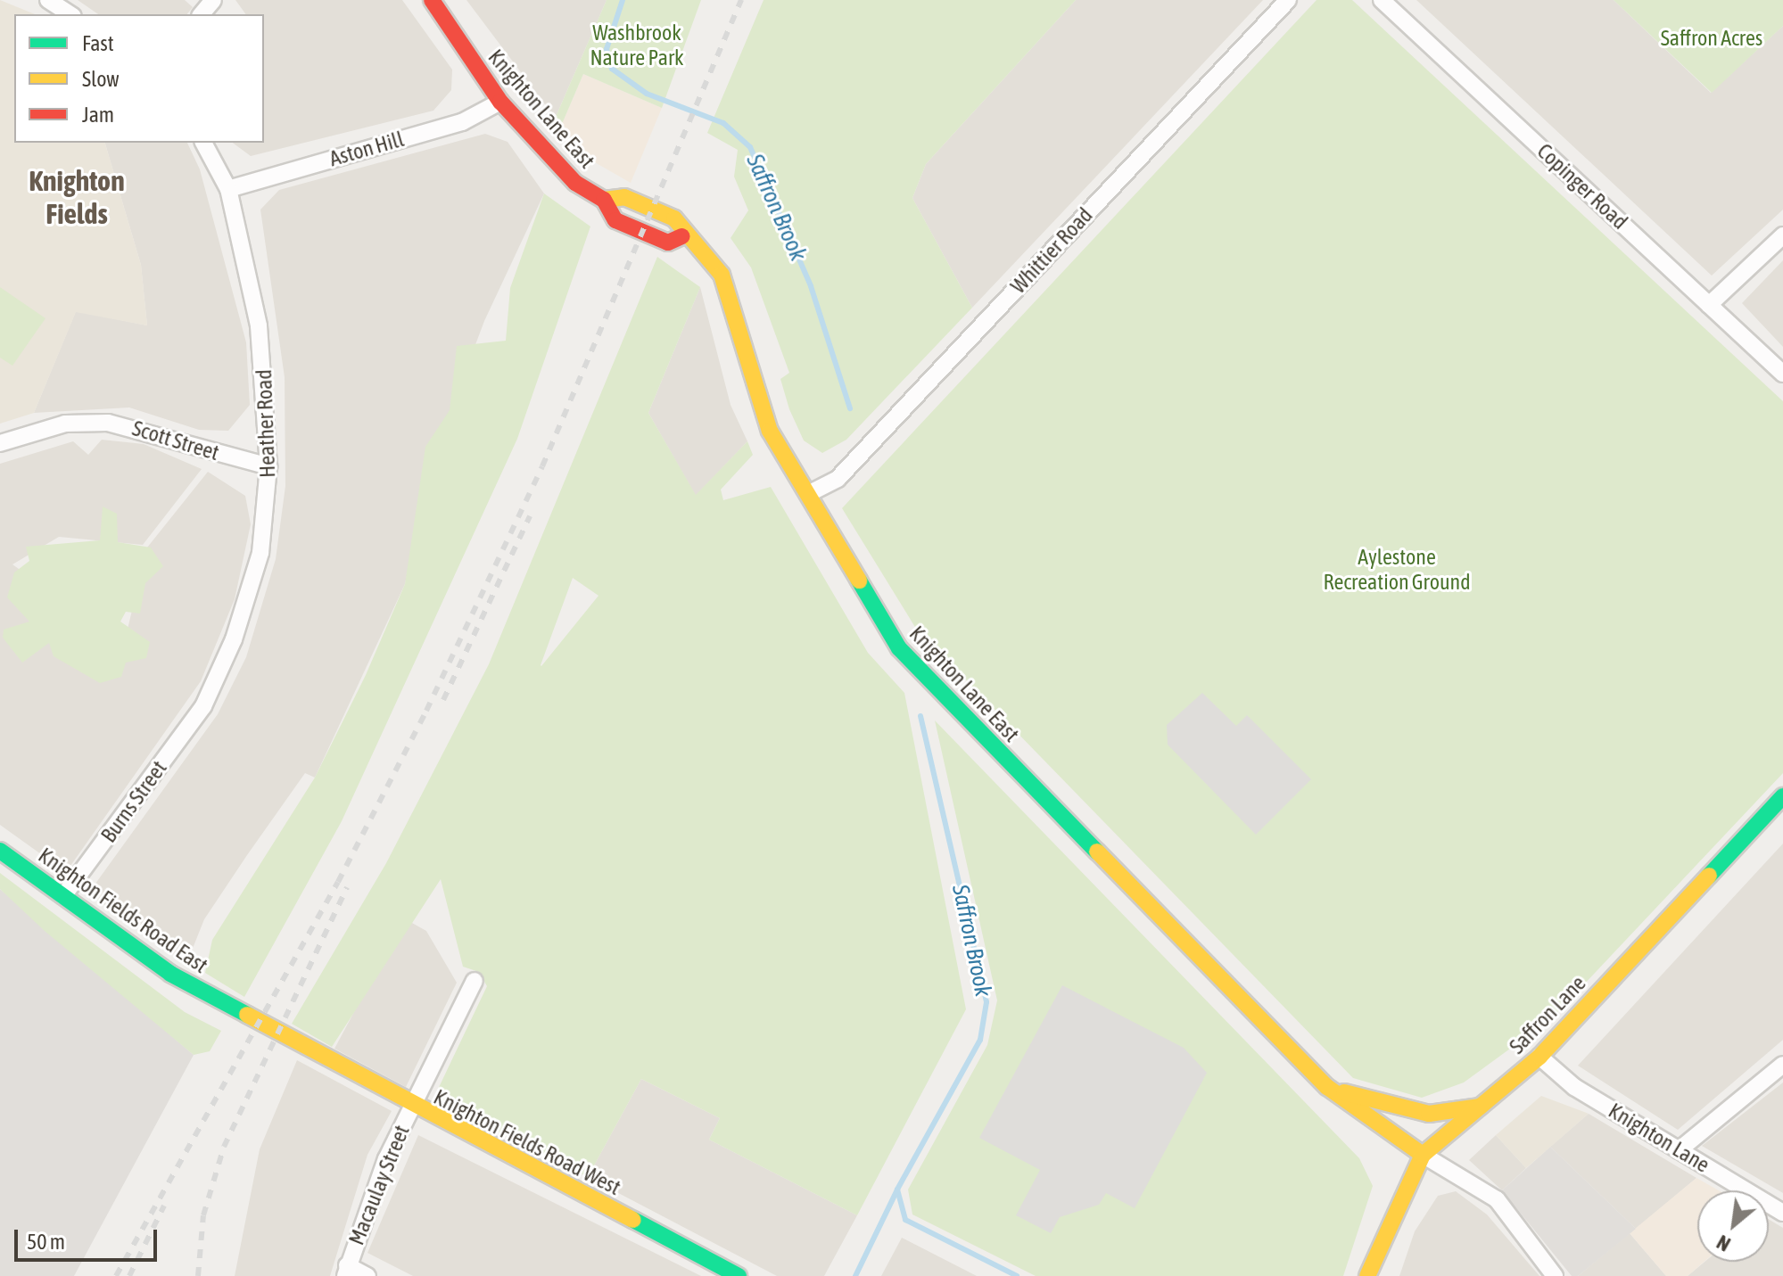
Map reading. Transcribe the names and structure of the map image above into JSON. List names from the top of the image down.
{
  "streets": {
    "street": [
      "Knighton Lane East",
      "Aston Hill",
      "Copinger Road",
      "Whittier Road",
      "Heather Road",
      "Scott Street",
      "Burns Street",
      "Knighton Fields Road East",
      "Saffron Lane",
      "Knighton Lane",
      "Knighton Fields Road West",
      "Macaulay Street"
    ]
  },
  "crossings": [
    ["Knighton Lane East", "Aston Hill"],
    ["Knighton Lane East", "Whittier Road"],
    ["Knighton Lane East", "Saffron Lane"],
    ["Aston Hill", "Heather Road"],
    ["Heather Road", "Scott Street"],
    ["Heather Road", "Burns Street"],
    ["Burns Street", "Knighton Fields Road East"],
    ["Knighton Fields Road East", "Knighton Fields Road West"],
    ["Saffron Lane", "Knighton Lane"],
    ["Knighton Fields Road West", "Macaulay Street"]
  ],
  "districts": ["Knighton Fields"],
  "water": ["Saffron Brook"],
  "parks": ["Washbrook Nature Park", "Saffron Acres", "Aylestone Recreation Ground"],
  "legend": ["Fast", "Slow", "Jam"],
  "scale_bar": "50 m",
  "north": "bottom left"
}
